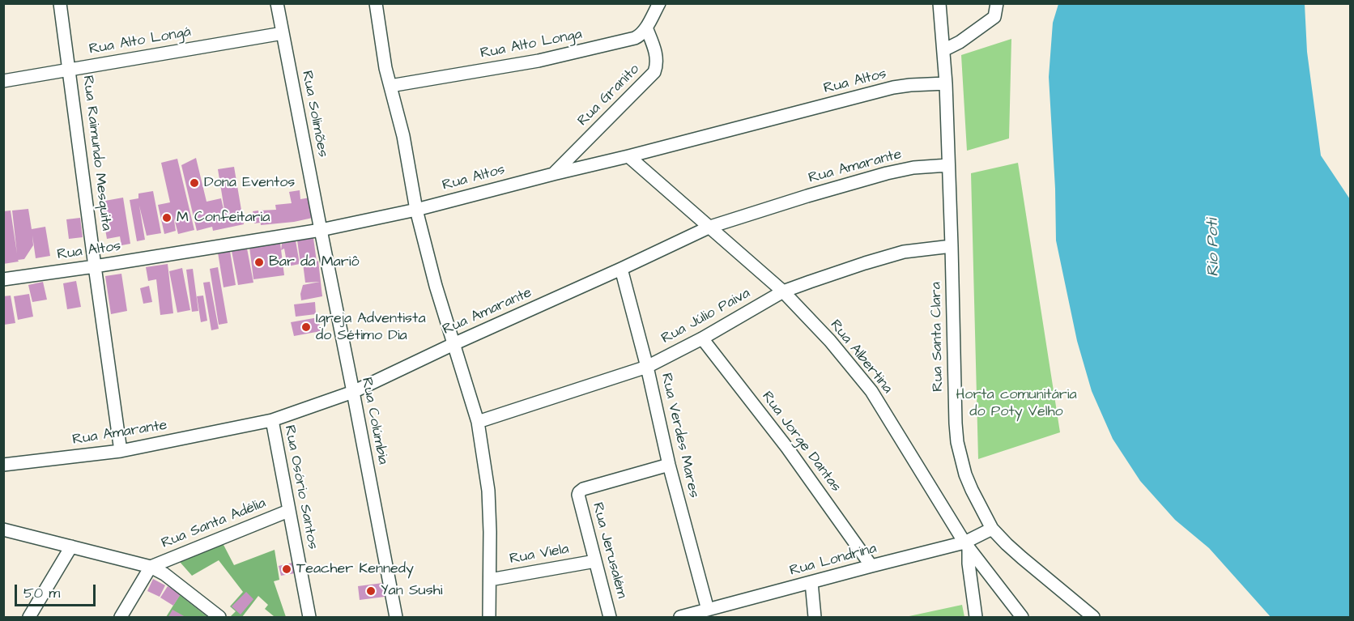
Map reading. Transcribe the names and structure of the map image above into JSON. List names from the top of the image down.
{
  "streets": {
    "street": [
      "Rua Alto Longá",
      "Rua Alto Longa",
      "Rua Altos",
      "Rua Granito",
      "Rua Solimões",
      "Rua Raimundo Mesquita",
      "Rua Amarante",
      "Rua Júlio Paiva",
      "Rua Santa Clara",
      "Rua Albertina",
      "Rua Colúmbia",
      "Rua Verdes Mares",
      "Rua Jorge Dantas",
      "Rua Osório Santos",
      "Rua Santa Adélia",
      "Rua Jerusalém",
      "Rua Viela",
      "Rua Londrina"
    ]
  },
  "crossings": [
    ["Rua Alto Longá", "Rua Solimões"],
    ["Rua Alto Longá", "Rua Raimundo Mesquita"],
    ["Rua Alto Longa", "Rua Granito"],
    ["Rua Altos", "Rua Granito"],
    ["Rua Altos", "Rua Solimões"],
    ["Rua Altos", "Rua Raimundo Mesquita"],
    ["Rua Altos", "Rua Santa Clara"],
    ["Rua Altos", "Rua Albertina"],
    ["Rua Altos", "Rua Colúmbia"],
    ["Rua Solimões", "Rua Colúmbia"],
    ["Rua Raimundo Mesquita", "Rua Amarante"],
    ["Rua Amarante", "Rua Santa Clara"],
    ["Rua Amarante", "Rua Albertina"],
    ["Rua Amarante", "Rua Colúmbia"],
    ["Rua Amarante", "Rua Verdes Mares"],
    ["Rua Amarante", "Rua Osório Santos"],
    ["Rua Júlio Paiva", "Rua Santa Clara"],
    ["Rua Júlio Paiva", "Rua Albertina"],
    ["Rua Júlio Paiva", "Rua Verdes Mares"],
    ["Rua Júlio Paiva", "Rua Jorge Dantas"],
    ["Rua Santa Clara", "Rua Londrina"],
    ["Rua Albertina", "Rua Londrina"],
    ["Rua Verdes Mares", "Rua Jerusalém"],
    ["Rua Verdes Mares", "Rua Londrina"],
    ["Rua Jorge Dantas", "Rua Londrina"],
    ["Rua Osório Santos", "Rua Santa Adélia"],
    ["Rua Jerusalém", "Rua Viela"]
  ],
  "water": ["Rio Poti"],
  "parks": ["Horta comunitária do Poty Velho"],
  "places": [
    "Dona Eventos",
    "M Confeitaria",
    "Bar da Mariô",
    "Igreja Adventista do Sétimo Dia",
    "Teacher Kennedy",
    "Yan Sushi"
  ],
  "scale_bar": "50 m"
}
